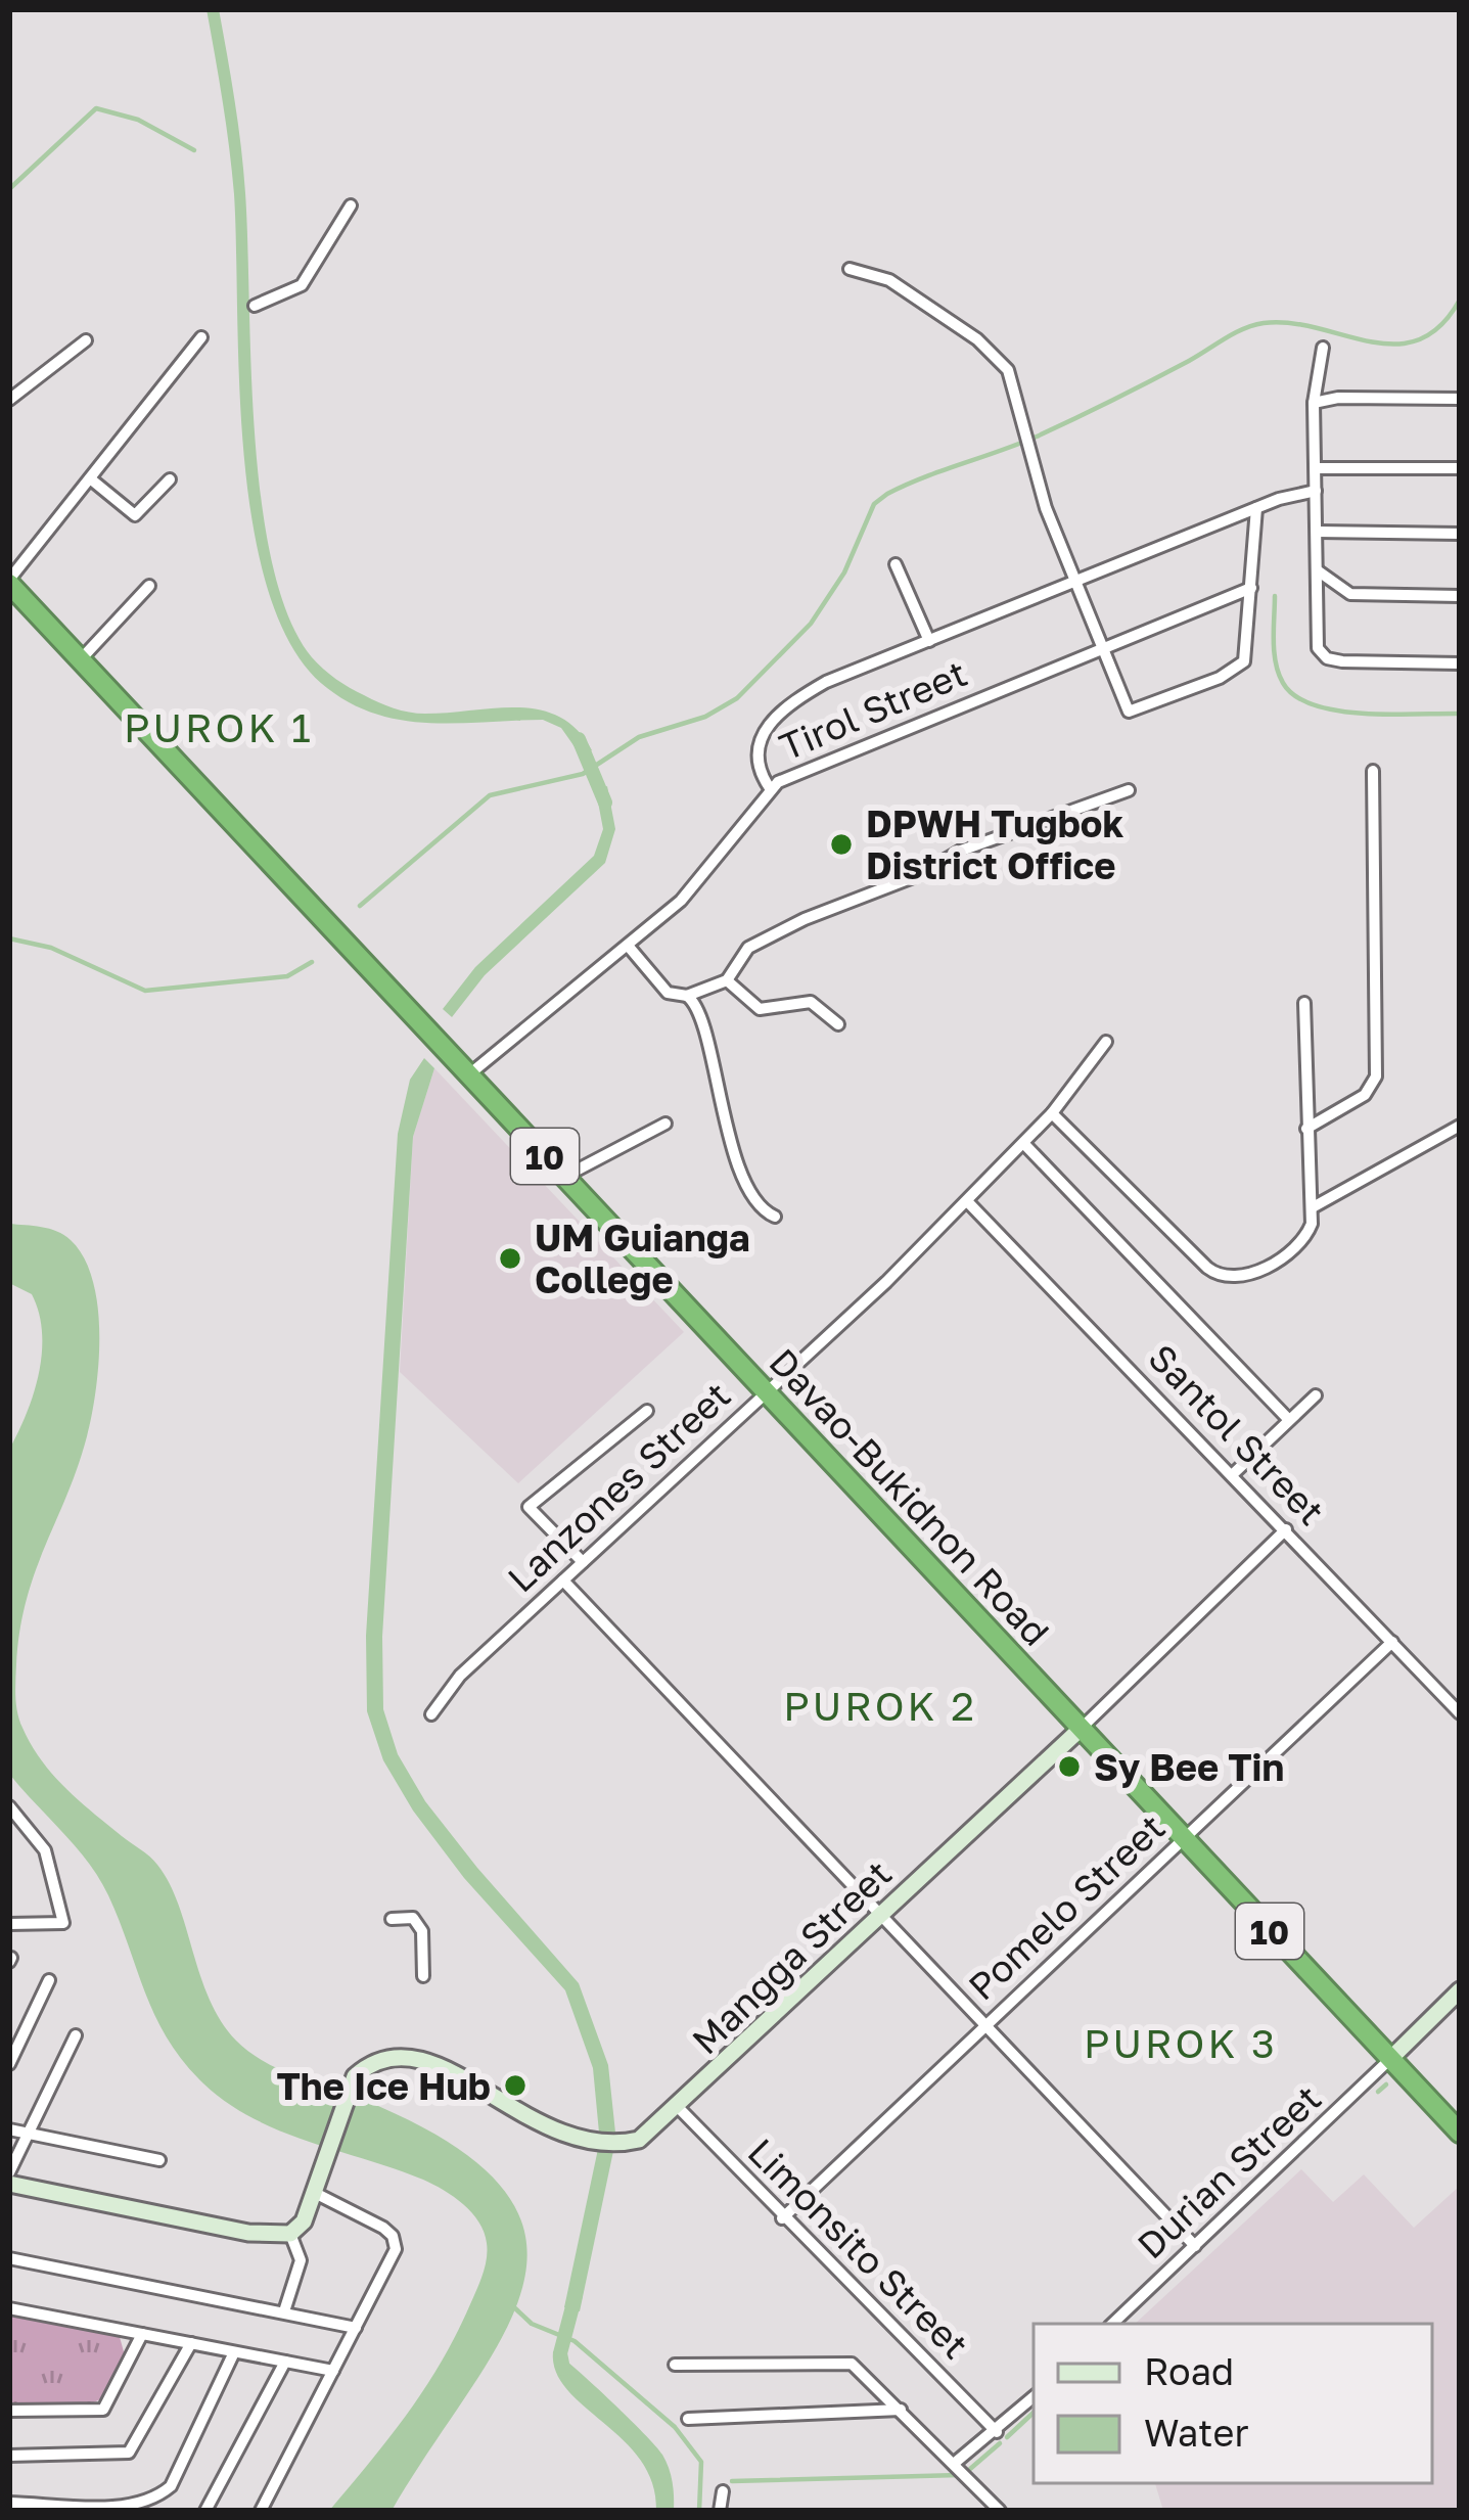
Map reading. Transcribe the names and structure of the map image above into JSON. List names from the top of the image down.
{
  "streets": {
    "highway": ["10", "Davao-Bukidnon Road"],
    "street": [
      "Tirol Street",
      "Santol Street",
      "Lanzones Street",
      "Pomelo Street",
      "Mangga Street",
      "Durian Street",
      "Limonsito Street"
    ]
  },
  "crossings": [
    ["Tirol Street", "Davao-Bukidnon Road"],
    ["Santol Street", "Lanzones Street"],
    ["Santol Street", "Pomelo Street"],
    ["Santol Street", "Mangga Street"],
    ["Lanzones Street", "Davao-Bukidnon Road"],
    ["Davao-Bukidnon Road", "Pomelo Street"],
    ["Davao-Bukidnon Road", "Mangga Street"],
    ["Davao-Bukidnon Road", "Durian Street"],
    ["Pomelo Street", "Limonsito Street"],
    ["Mangga Street", "Limonsito Street"]
  ],
  "districts": ["PUROK 1", "PUROK 2", "PUROK 3"],
  "places": [
    "DPWH Tugbok District Office",
    "UM Guianga College",
    "Sy Bee Tin",
    "The Ice Hub"
  ],
  "legend": ["Road", "Water"]
}
